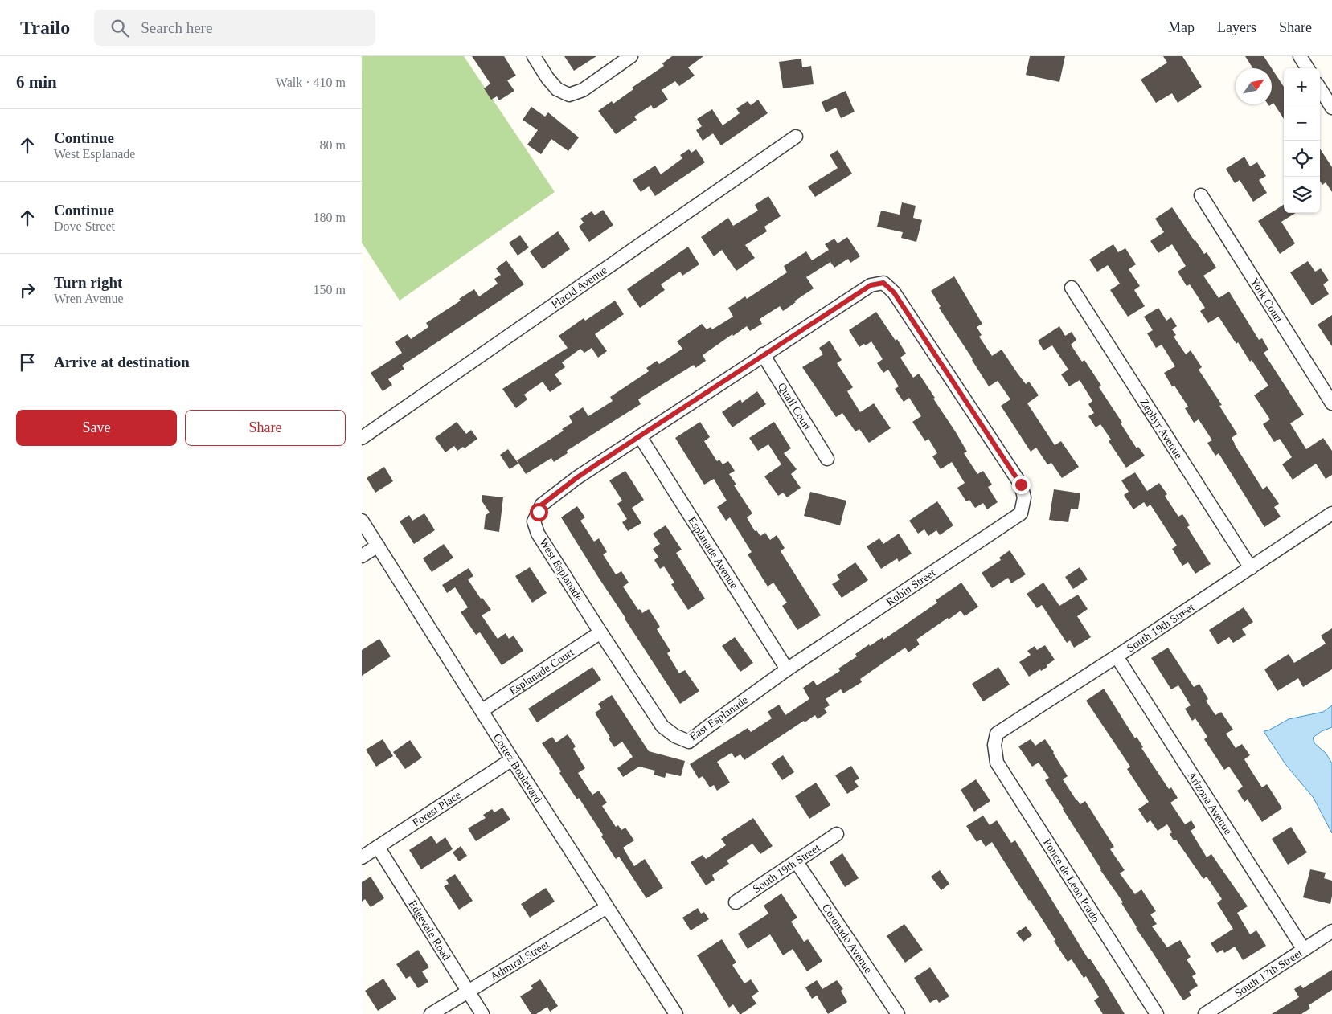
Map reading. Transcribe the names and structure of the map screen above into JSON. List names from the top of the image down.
{
  "streets": {
    "street": [
      "Placid Avenue",
      "York Court",
      "Quail Court",
      "Zephyr Avenue",
      "Esplanade Avenue",
      "West Esplanade",
      "Robin Street",
      "South 19th Street",
      "Esplanade Court",
      "East Esplanade",
      "Cortez Boulevard",
      "Arizona Avenue",
      "Forest Place",
      "Ponce de Leon Prado",
      "Edgevale Road",
      "Coronado Avenue",
      "Admiral Street",
      "South 17th Street"
    ]
  },
  "crossings": [
    ["Quail Court", "Robin Street"],
    ["Zephyr Avenue", "South 19th Street"],
    ["Esplanade Avenue", "West Esplanade"],
    ["Esplanade Avenue", "Robin Street"],
    ["Esplanade Avenue", "East Esplanade"],
    ["West Esplanade", "Esplanade Court"],
    ["West Esplanade", "East Esplanade"],
    ["Robin Street", "East Esplanade"],
    ["South 19th Street", "Arizona Avenue"],
    ["South 19th Street", "Ponce de Leon Prado"],
    ["South 19th Street", "Coronado Avenue"],
    ["Esplanade Court", "East Esplanade"],
    ["Esplanade Court", "Cortez Boulevard"],
    ["Cortez Boulevard", "Forest Place"],
    ["Cortez Boulevard", "Admiral Street"],
    ["Arizona Avenue", "South 17th Street"],
    ["Forest Place", "Edgevale Road"],
    ["Edgevale Road", "Admiral Street"]
  ],
  "north": "top right",
  "page": {
    "header": "Trailo",
    "search": "Search here",
    "nav": ["Map", "Layers", "Share"],
    "heading": ["6 min", "Walk · 410 m"],
    "map_buttons": ["+", "−"],
    "list": [
      ["Continue", "West Esplanade", "80 m"],
      ["Continue", "Dove Street", "180 m"],
      ["Turn right", "Wren Avenue", "150 m"],
      "Arrive at destination"
    ],
    "buttons": ["Save", "Share"]
  }
}
